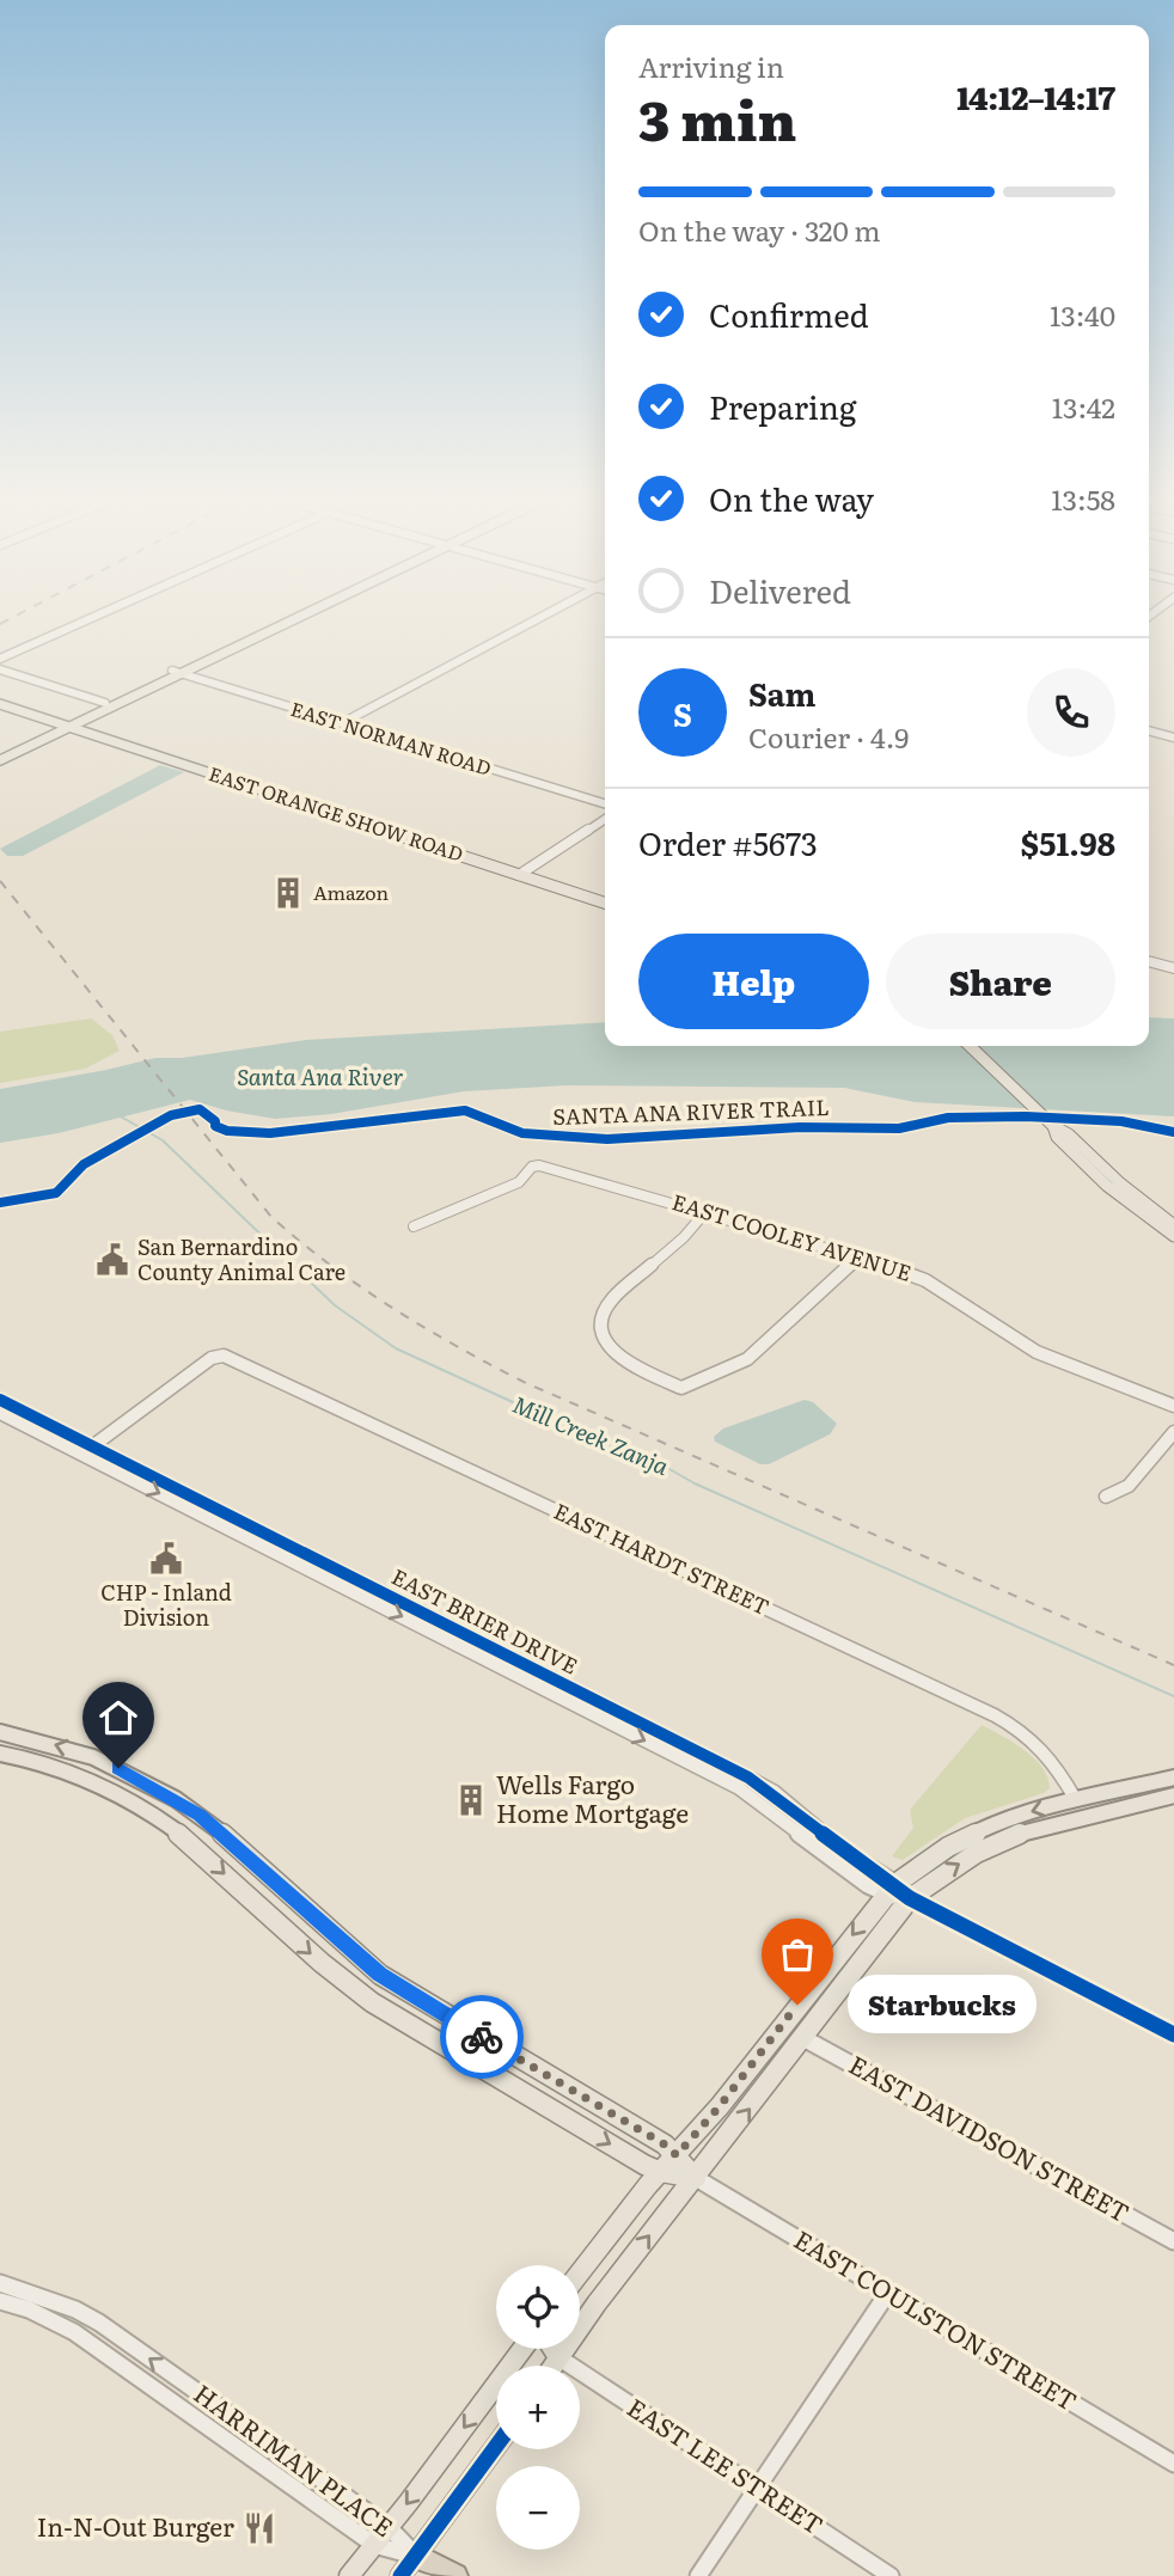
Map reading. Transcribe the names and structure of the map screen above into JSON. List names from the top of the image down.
{
  "streets": {
    "main road": ["EAST ORANGE SHOW ROAD"],
    "street": [
      "EAST NORMAN ROAD",
      "EAST COOLEY AVENUE",
      "EAST HARDT STREET",
      "EAST BRIER DRIVE",
      "EAST DAVIDSON STREET",
      "EAST COULSTON STREET",
      "HARRIMAN PLACE",
      "EAST LEE STREET"
    ],
    "cycle path": ["SANTA ANA RIVER TRAIL"]
  },
  "crossings": [
    ["EAST HARDT STREET", "EAST BRIER DRIVE"]
  ],
  "water": ["Santa Ana River", "Mill Creek Zanja"],
  "places": {
    "building": ["Amazon", "Wells Fargo Home Mortgage"],
    "public building": ["San Bernardino County Animal Care", "CHP - Inland Division"],
    "other": ["Starbucks"],
    "restaurant": ["In-N-Out Burger"]
  },
  "page": {
    "heading": ["3 min", "Arriving in", "14:12–14:17"],
    "panel": [
      "Sam",
      "Courier · 4.9",
      "Order #5673",
      "$51.98"
    ],
    "bar": "On the way · 320 m",
    "list": [
      ["Confirmed", "13:40"],
      ["Preparing", "13:42"],
      ["On the way", "13:58"],
      "Delivered"
    ],
    "round": "S",
    "buttons": ["Help", "Share"],
    "bubble": "Starbucks",
    "map_buttons": ["+", "−"]
  }
}
